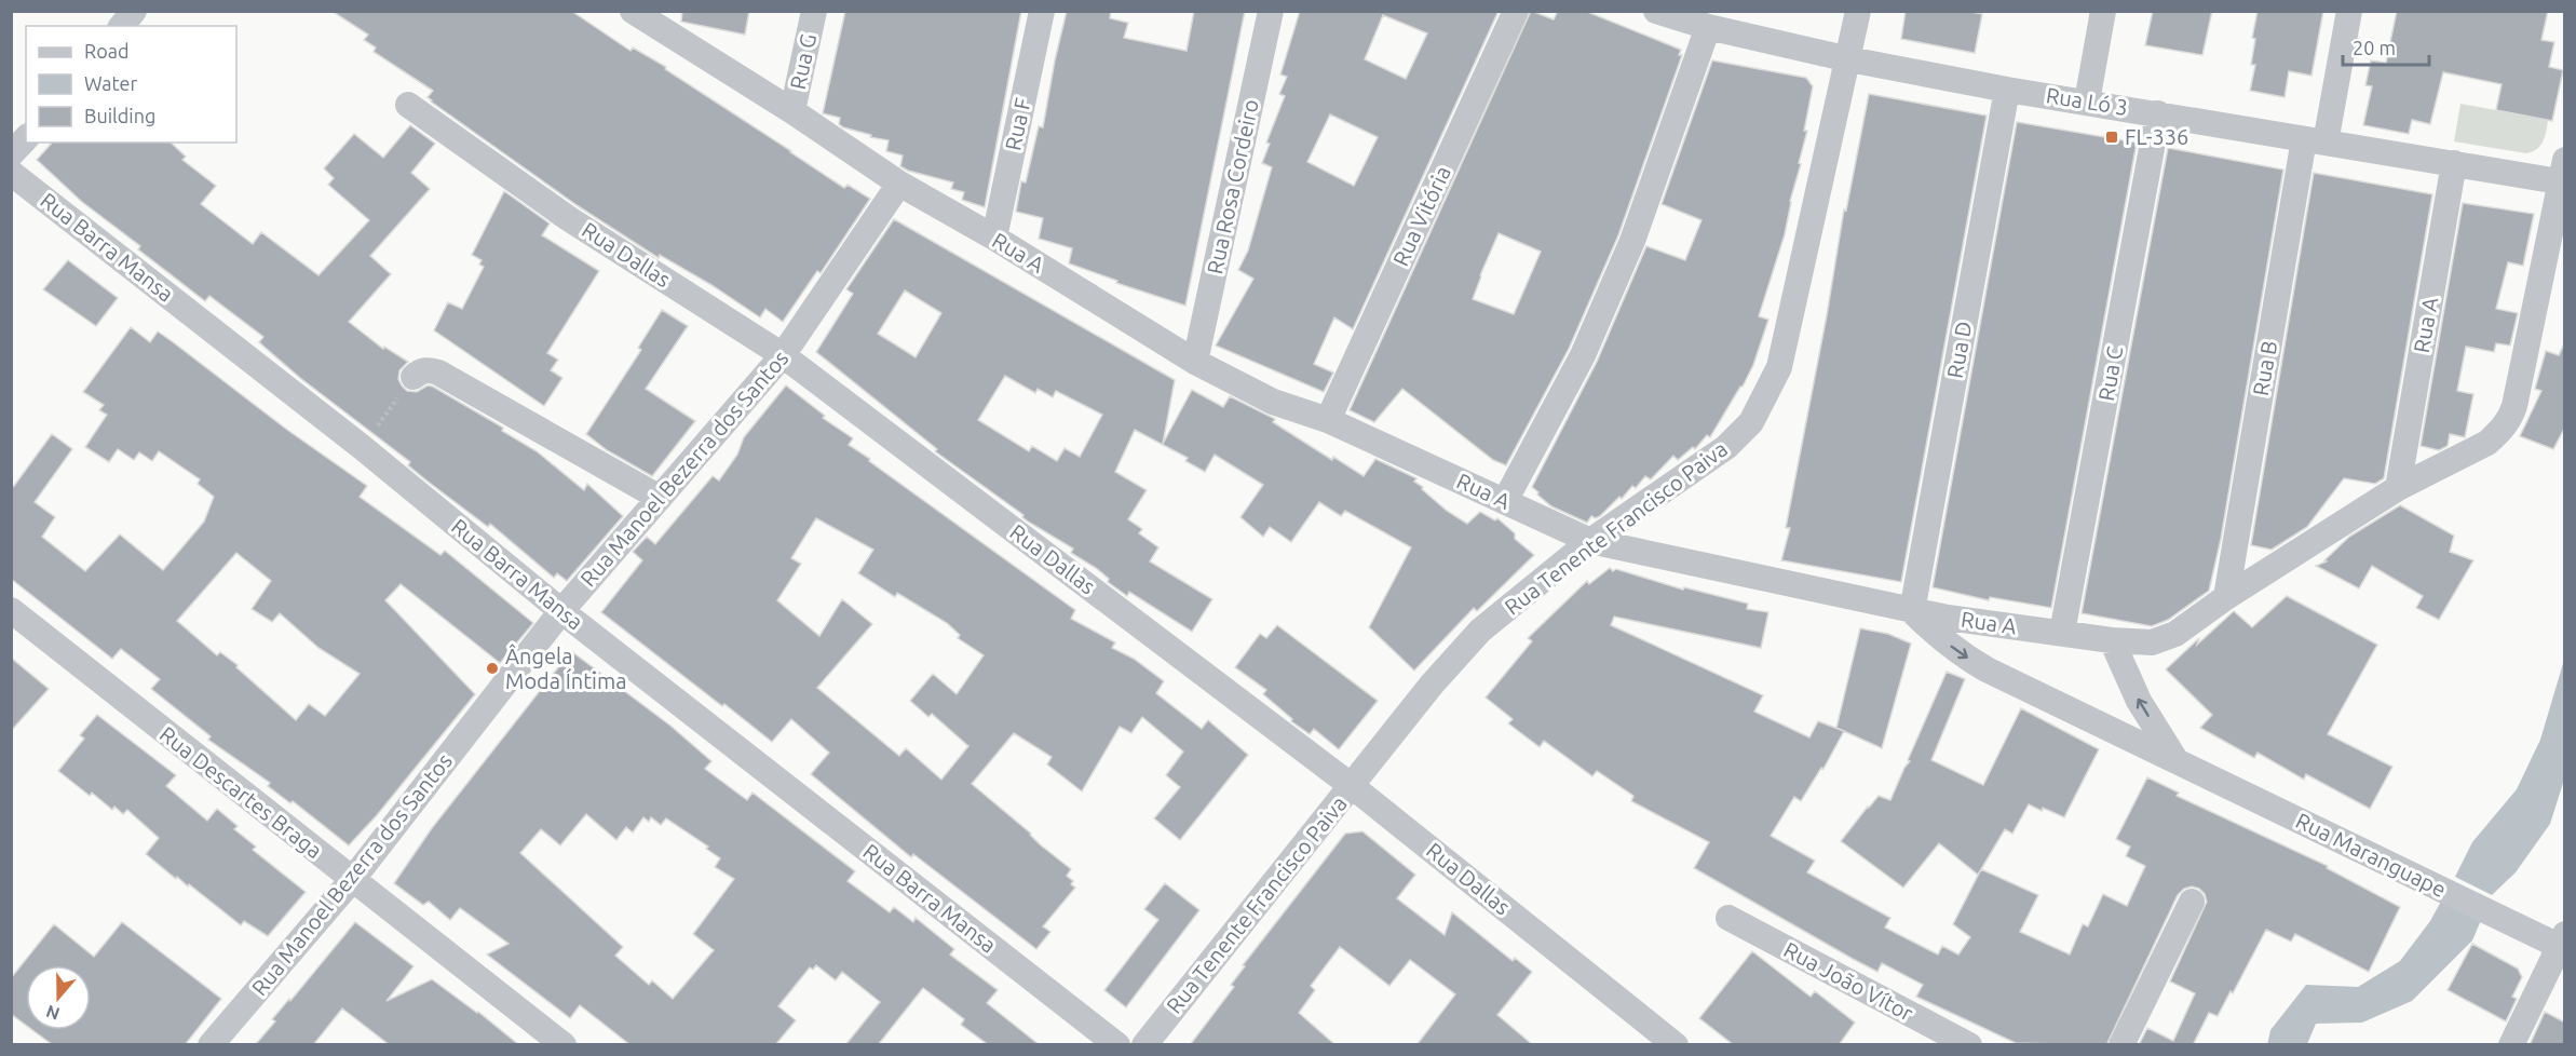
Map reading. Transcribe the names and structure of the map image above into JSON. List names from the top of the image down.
{
  "streets": {
    "street": [
      "Rua G",
      "Rua Ló 3",
      "Rua F",
      "Rua Rosa Cordeiro",
      "Rua Vitória",
      "Rua Barra Mansa",
      "Rua A",
      "Rua Dallas",
      "Rua D",
      "Rua B",
      "Rua C",
      "Rua Manoel Bezerra dos Santos",
      "Rua Tenente Francisco Paiva",
      "Rua Descartes Braga",
      "Rua Maranguape",
      "Rua João Vítor"
    ]
  },
  "crossings": [
    ["Rua G", "Rua A"],
    ["Rua Ló 3", "Rua A"],
    ["Rua Ló 3", "Rua D"],
    ["Rua Ló 3", "Rua B"],
    ["Rua Ló 3", "Rua C"],
    ["Rua Ló 3", "Rua Tenente Francisco Paiva"],
    ["Rua F", "Rua A"],
    ["Rua Rosa Cordeiro", "Rua A"],
    ["Rua Vitória", "Rua A"],
    ["Rua Barra Mansa", "Rua Manoel Bezerra dos Santos"],
    ["Rua A", "Rua D"],
    ["Rua A", "Rua B"],
    ["Rua A", "Rua C"],
    ["Rua A", "Rua Manoel Bezerra dos Santos"],
    ["Rua A", "Rua Tenente Francisco Paiva"],
    ["Rua A", "Rua Maranguape"],
    ["Rua Dallas", "Rua Manoel Bezerra dos Santos"],
    ["Rua Dallas", "Rua Tenente Francisco Paiva"],
    ["Rua D", "Rua Maranguape"],
    ["Rua Manoel Bezerra dos Santos", "Rua Descartes Braga"]
  ],
  "one_way": ["Rua Maranguape"],
  "places": {
    "transit": ["FL-336"],
    "other": ["Ângela Moda Íntima"]
  },
  "legend": ["Road", "Water", "Building"],
  "scale_bar": "20 m",
  "north": "bottom"
}
